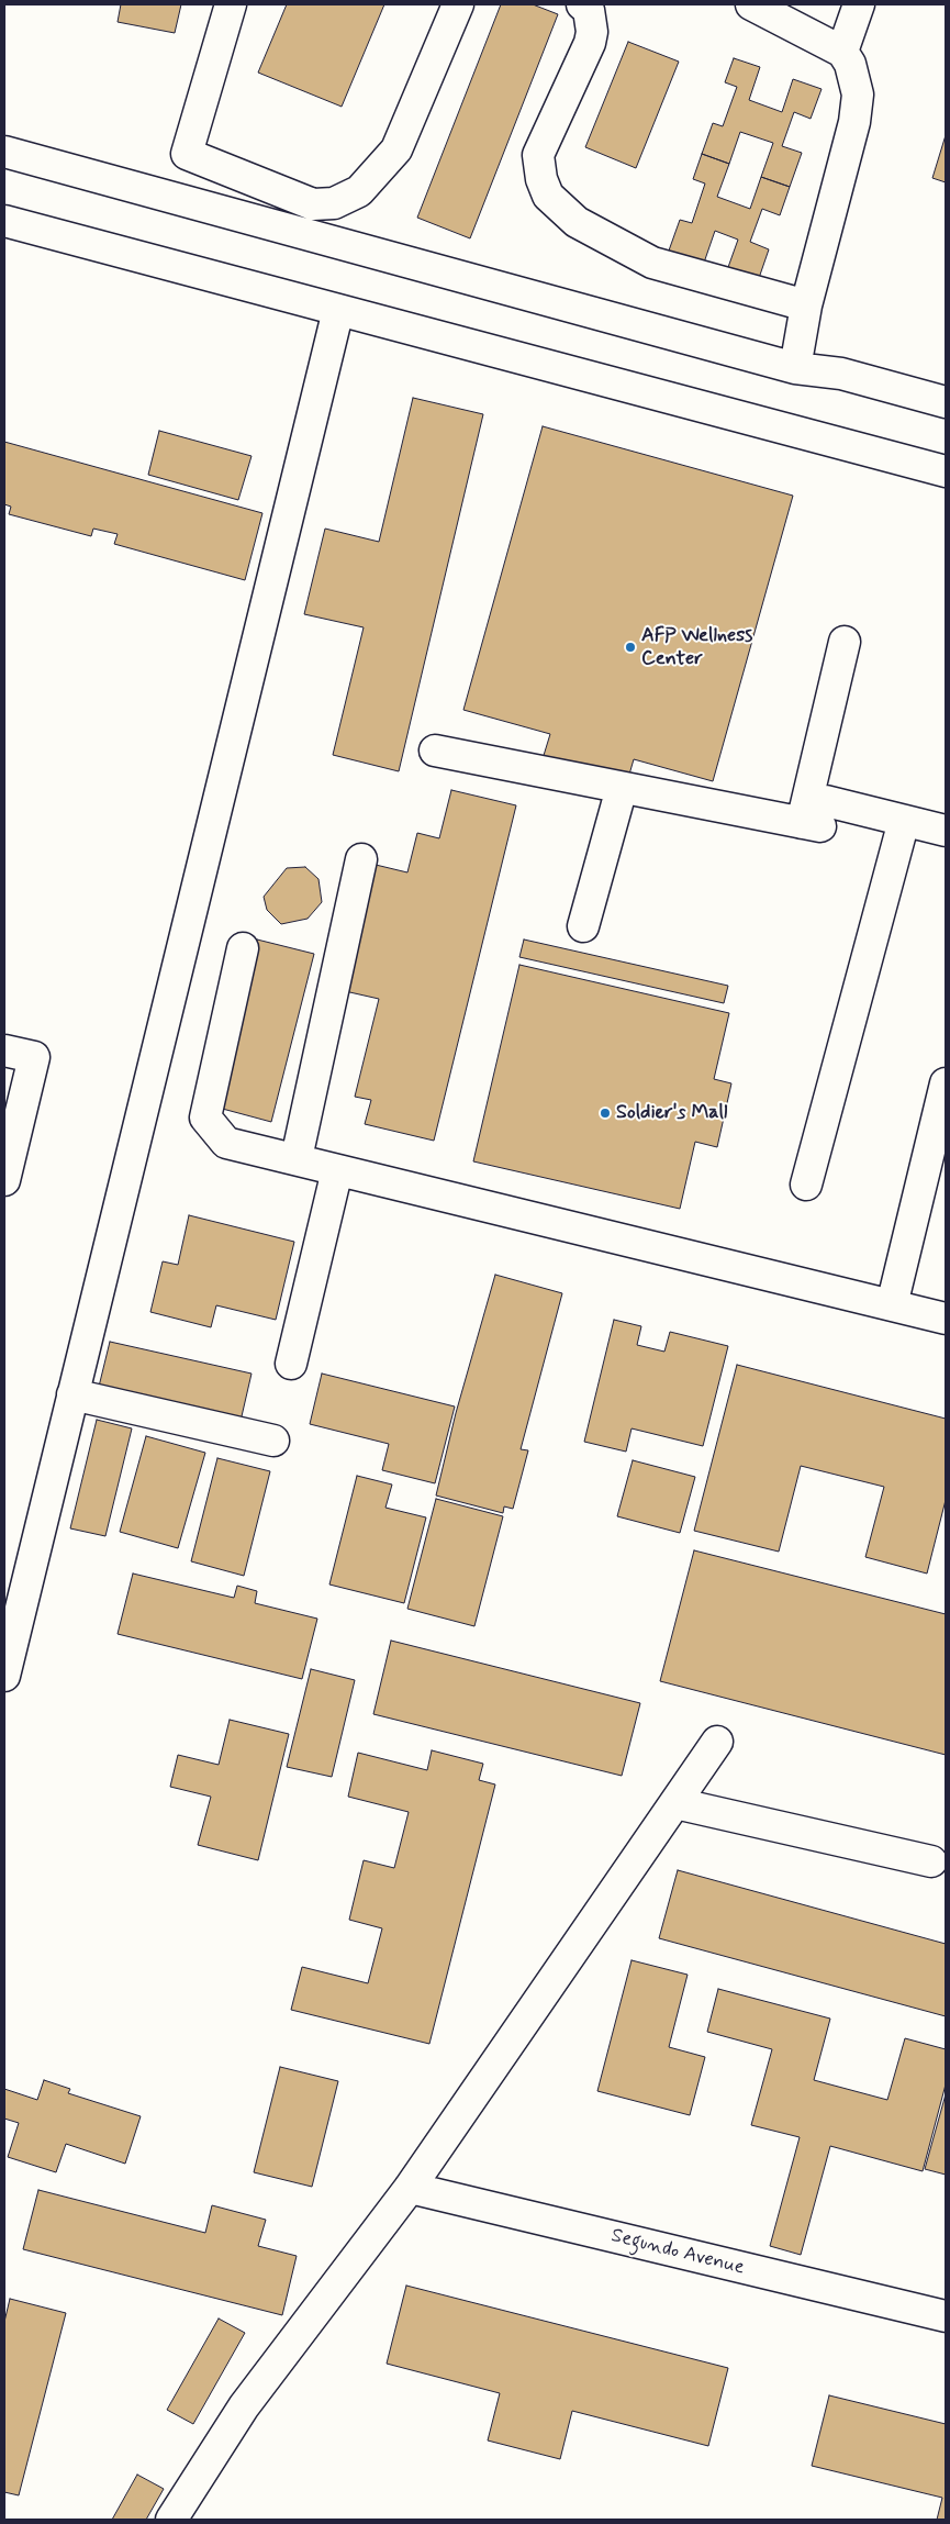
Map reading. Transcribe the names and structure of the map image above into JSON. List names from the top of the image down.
{
  "streets": {
    "street": ["Segundo Avenue"]
  },
  "places": ["AFP Wellness Center", "Soldier's Mall"]
}
